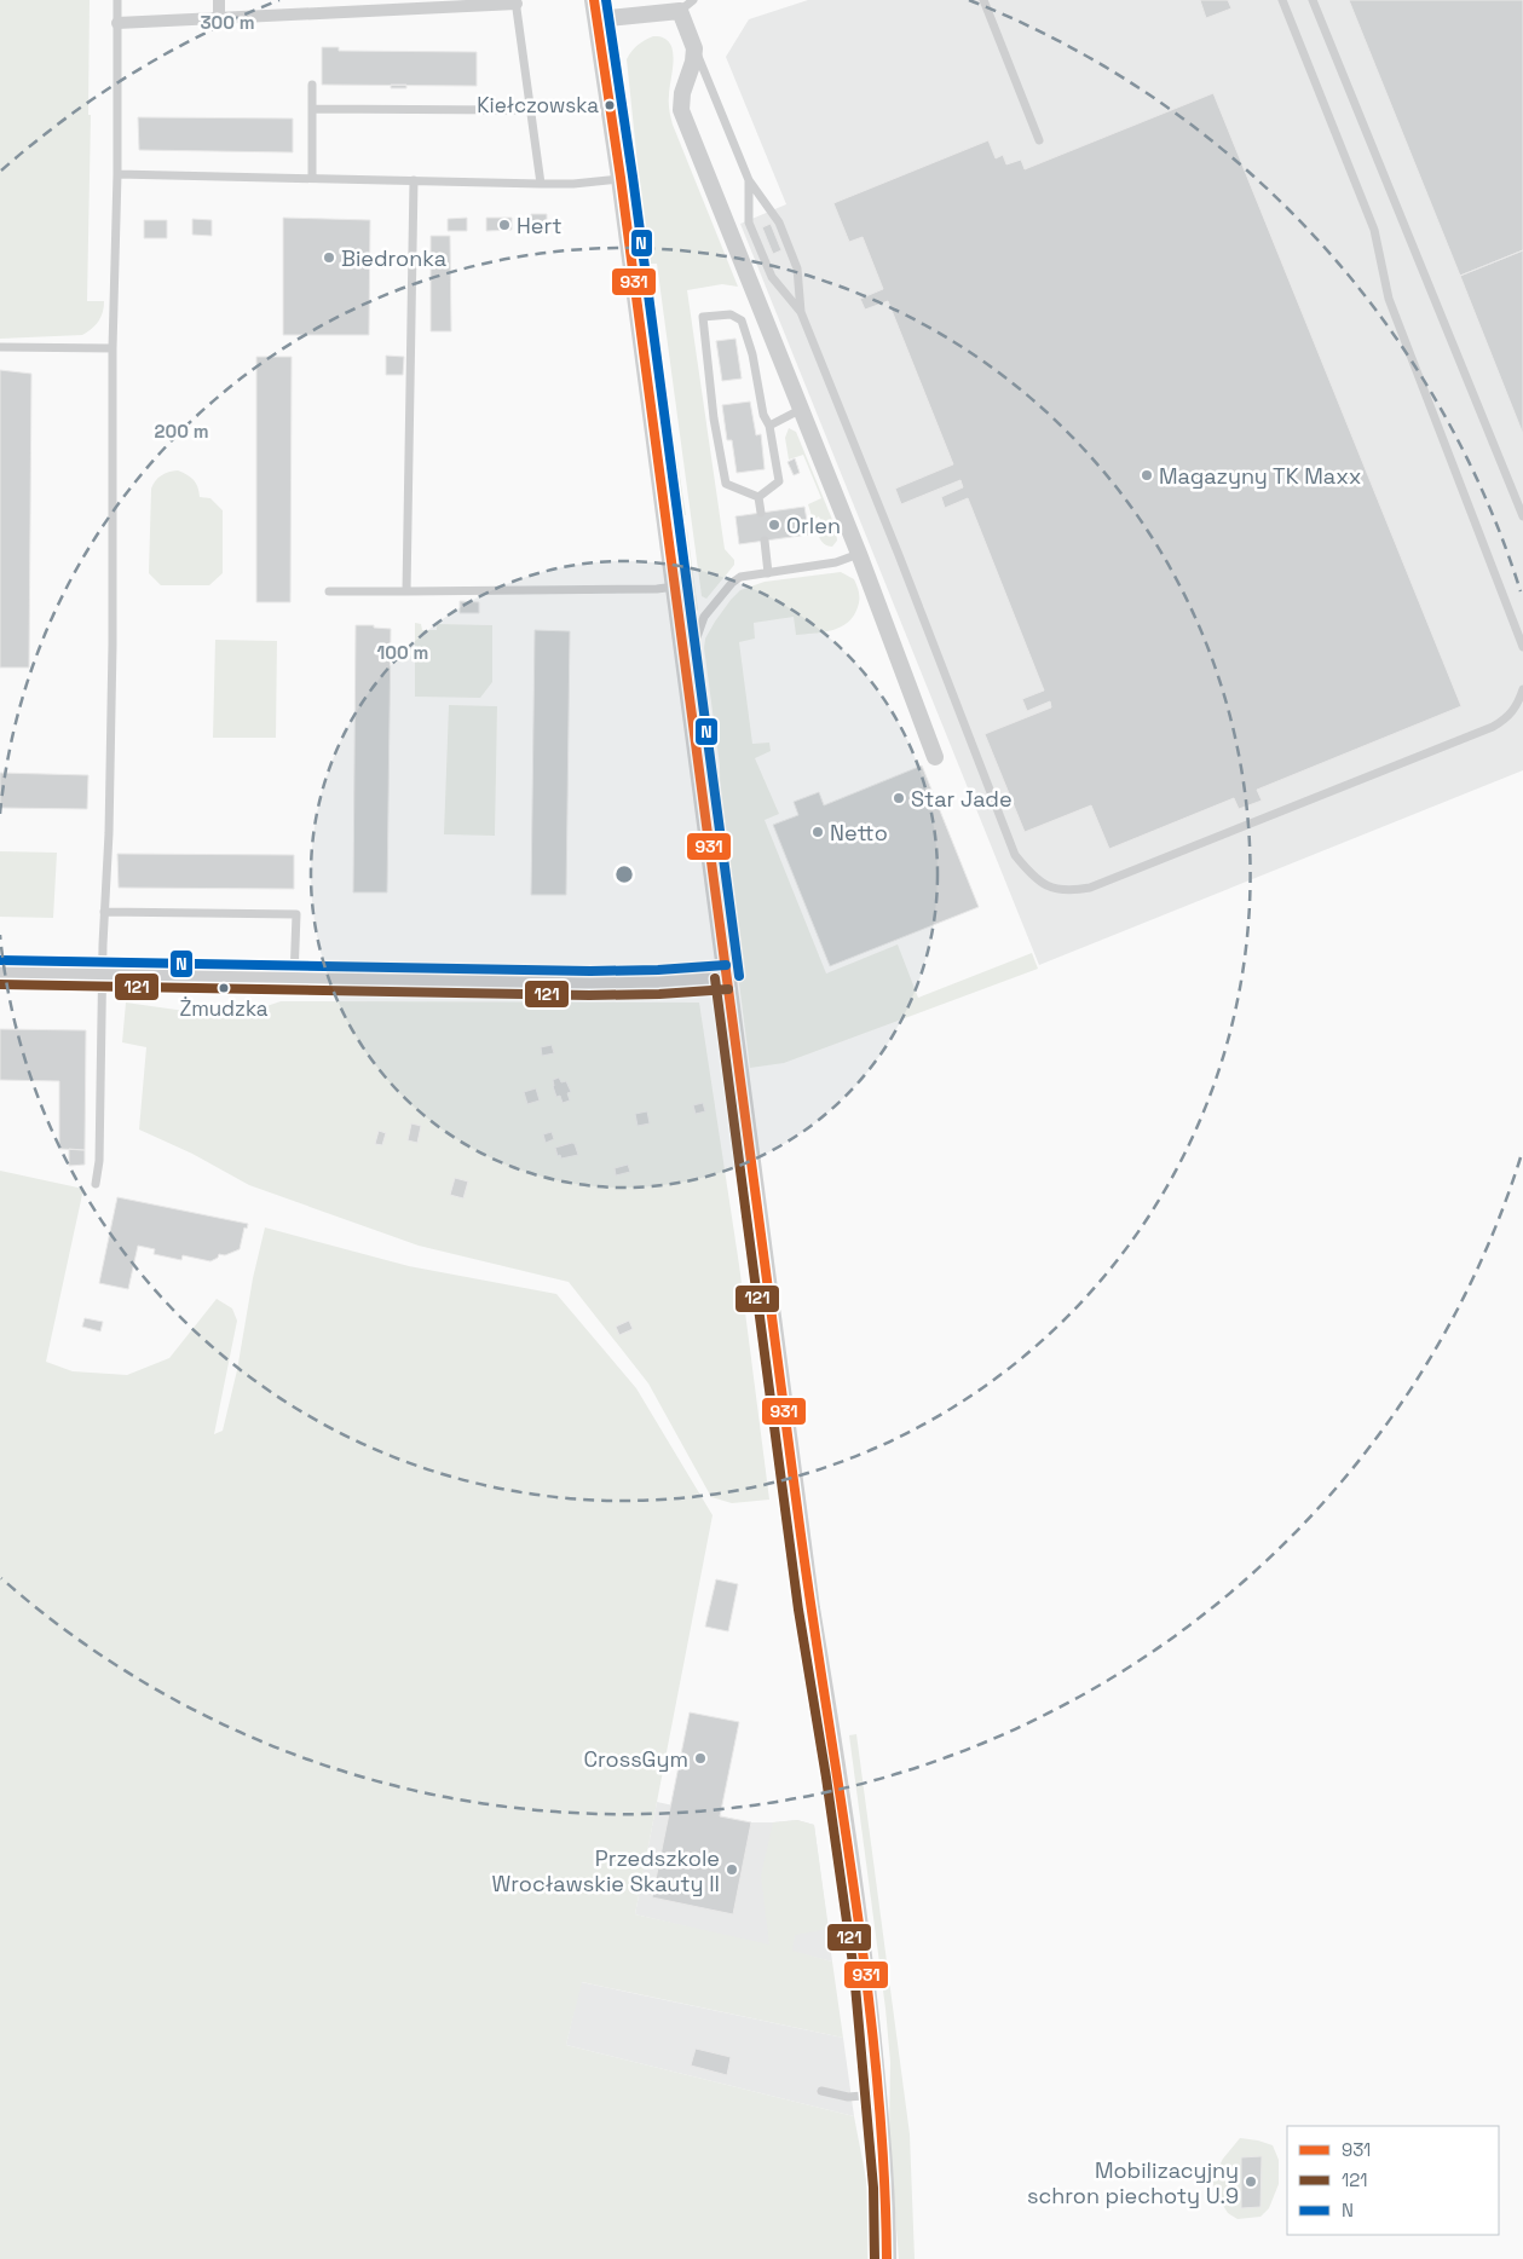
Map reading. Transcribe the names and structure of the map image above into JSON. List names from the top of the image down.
{
  "places": [
    "Kiełczowska",
    "Hert",
    "Biedronka",
    "Magazyny TK Maxx",
    "Orlen",
    "Star Jade",
    "Netto",
    "Żmudzka",
    "CrossGym",
    "Przedszkole Wrocławskie Skauty II",
    "Mobilizacyjny schron piechoty U.9"
  ],
  "lines": ["transit line 931", "transit line N", "transit line 121"],
  "legend": ["931", "121", "N"],
  "rings": ["300 m", "200 m", "100 m"]
}
